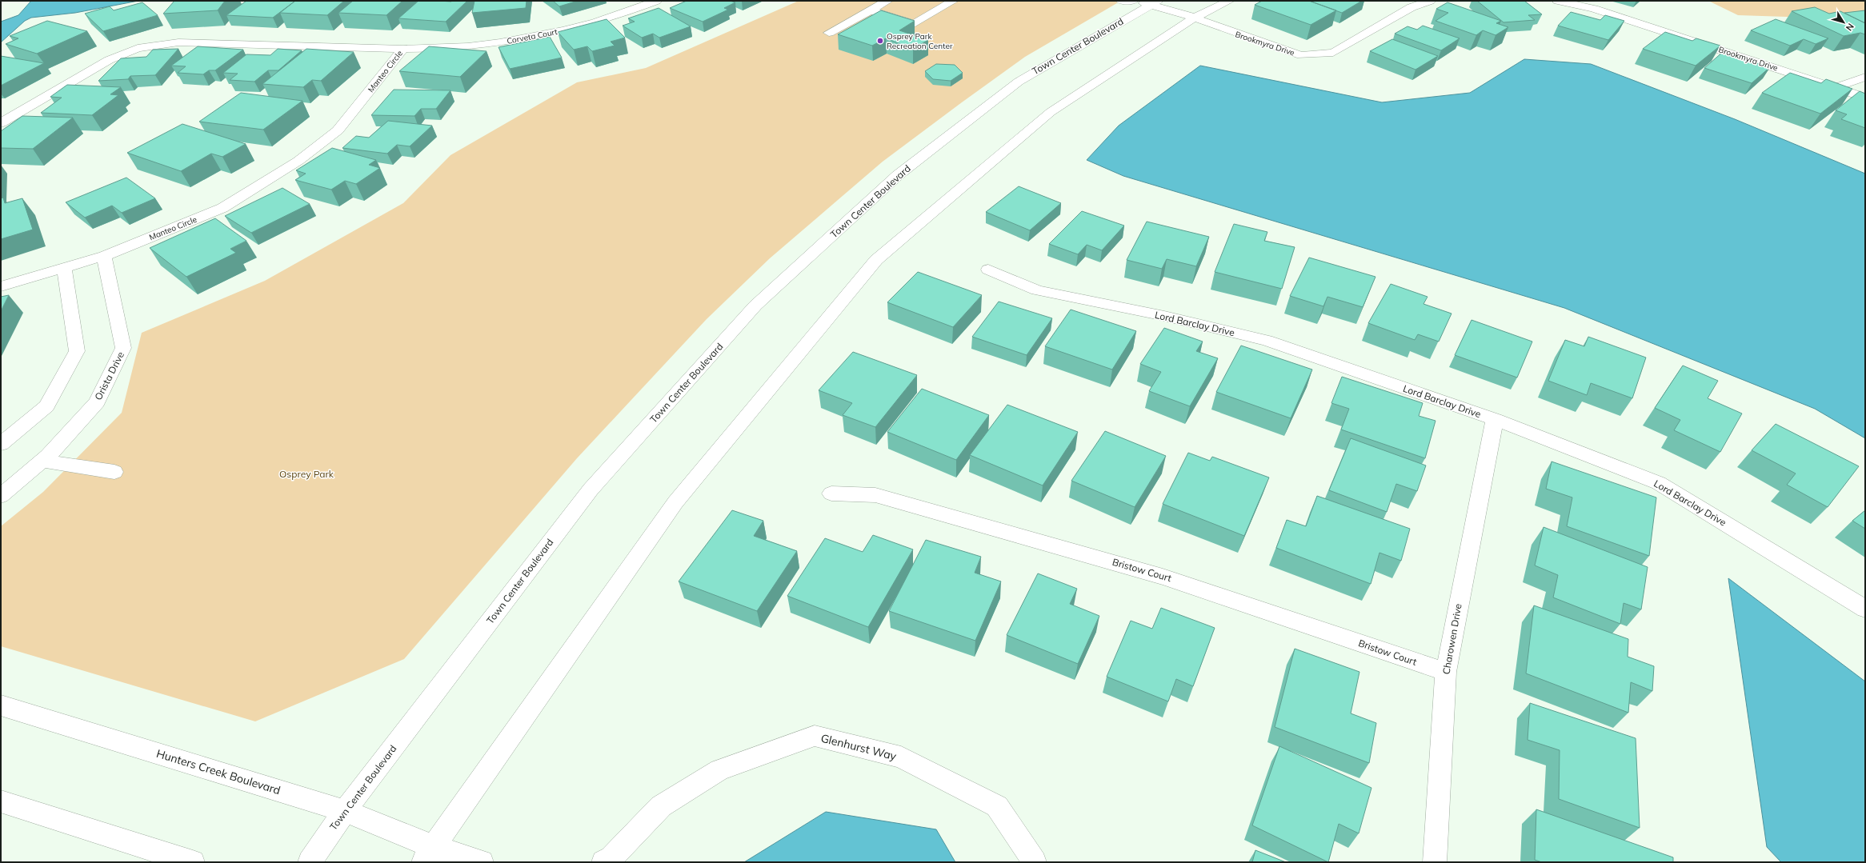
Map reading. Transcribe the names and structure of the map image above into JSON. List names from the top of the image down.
{
  "streets": {
    "street": [
      "Corveta Court",
      "Brookmyra Drive",
      "Town Center Boulevard",
      "Manteo Circle",
      "Lord Barclay Drive",
      "Orista Drive",
      "Bristow Court",
      "Charowen Drive",
      "Glenhurst Way",
      "Hunters Creek Boulevard"
    ]
  },
  "crossings": [
    ["Corveta Court", "Manteo Circle"],
    ["Brookmyra Drive", "Town Center Boulevard"],
    ["Town Center Boulevard", "Hunters Creek Boulevard"],
    ["Manteo Circle", "Orista Drive"],
    ["Lord Barclay Drive", "Charowen Drive"],
    ["Bristow Court", "Charowen Drive"]
  ],
  "parks": ["Osprey Park"],
  "places": ["Osprey Park Recreation Center"],
  "north": "bottom right"
}
